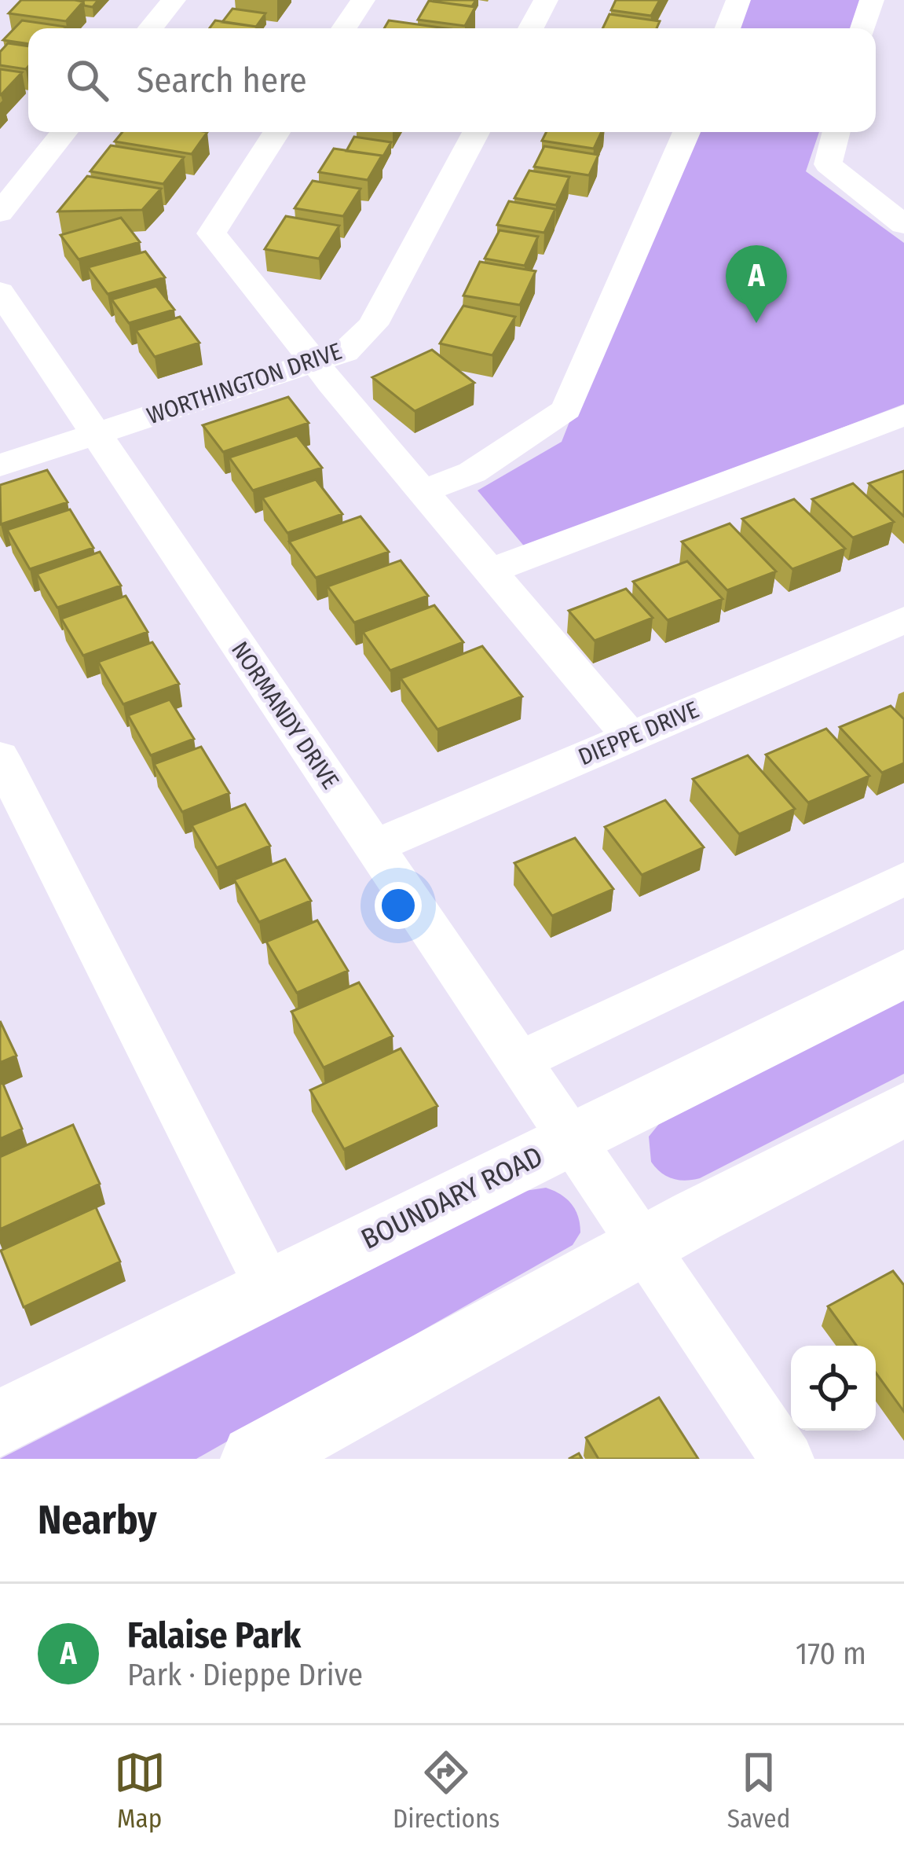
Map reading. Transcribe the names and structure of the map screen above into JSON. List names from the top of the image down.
{
  "streets": {
    "main road": ["BOUNDARY ROAD"],
    "street": ["WORTHINGTON DRIVE", "NORMANDY DRIVE", "DIEPPE DRIVE"]
  },
  "crossings": [
    ["WORTHINGTON DRIVE", "NORMANDY DRIVE"],
    ["NORMANDY DRIVE", "DIEPPE DRIVE"],
    ["NORMANDY DRIVE", "BOUNDARY ROAD"]
  ],
  "page": {
    "search": "Search here",
    "pins": "A",
    "heading": "Nearby",
    "list": [
      {
        "mark": "A",
        "name": "Falaise Park",
        "note": "Park · Dieppe Drive",
        "value": "170 m"
      }
    ],
    "nav": ["Map", "Directions", "Saved"]
  }
}
